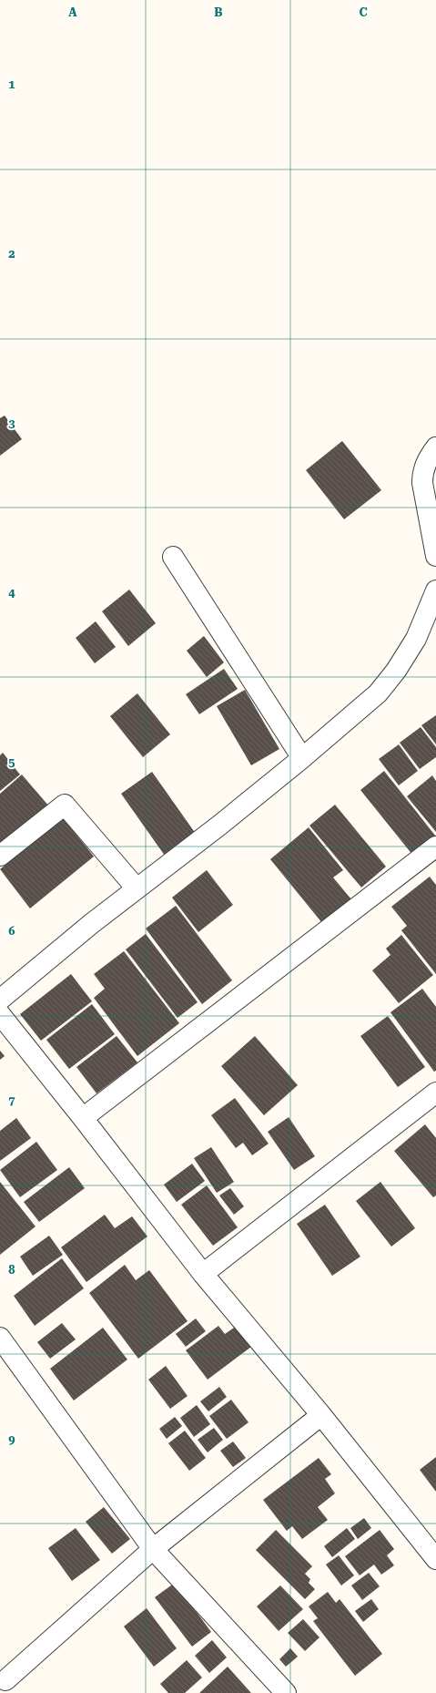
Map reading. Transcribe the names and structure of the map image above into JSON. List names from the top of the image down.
{
  "grid": {
    "columns": ["A", "B", "C"],
    "rows": [
      "1",
      "2",
      "3",
      "4",
      "5",
      "6",
      "7",
      "8",
      "9"
    ]
  }
}
